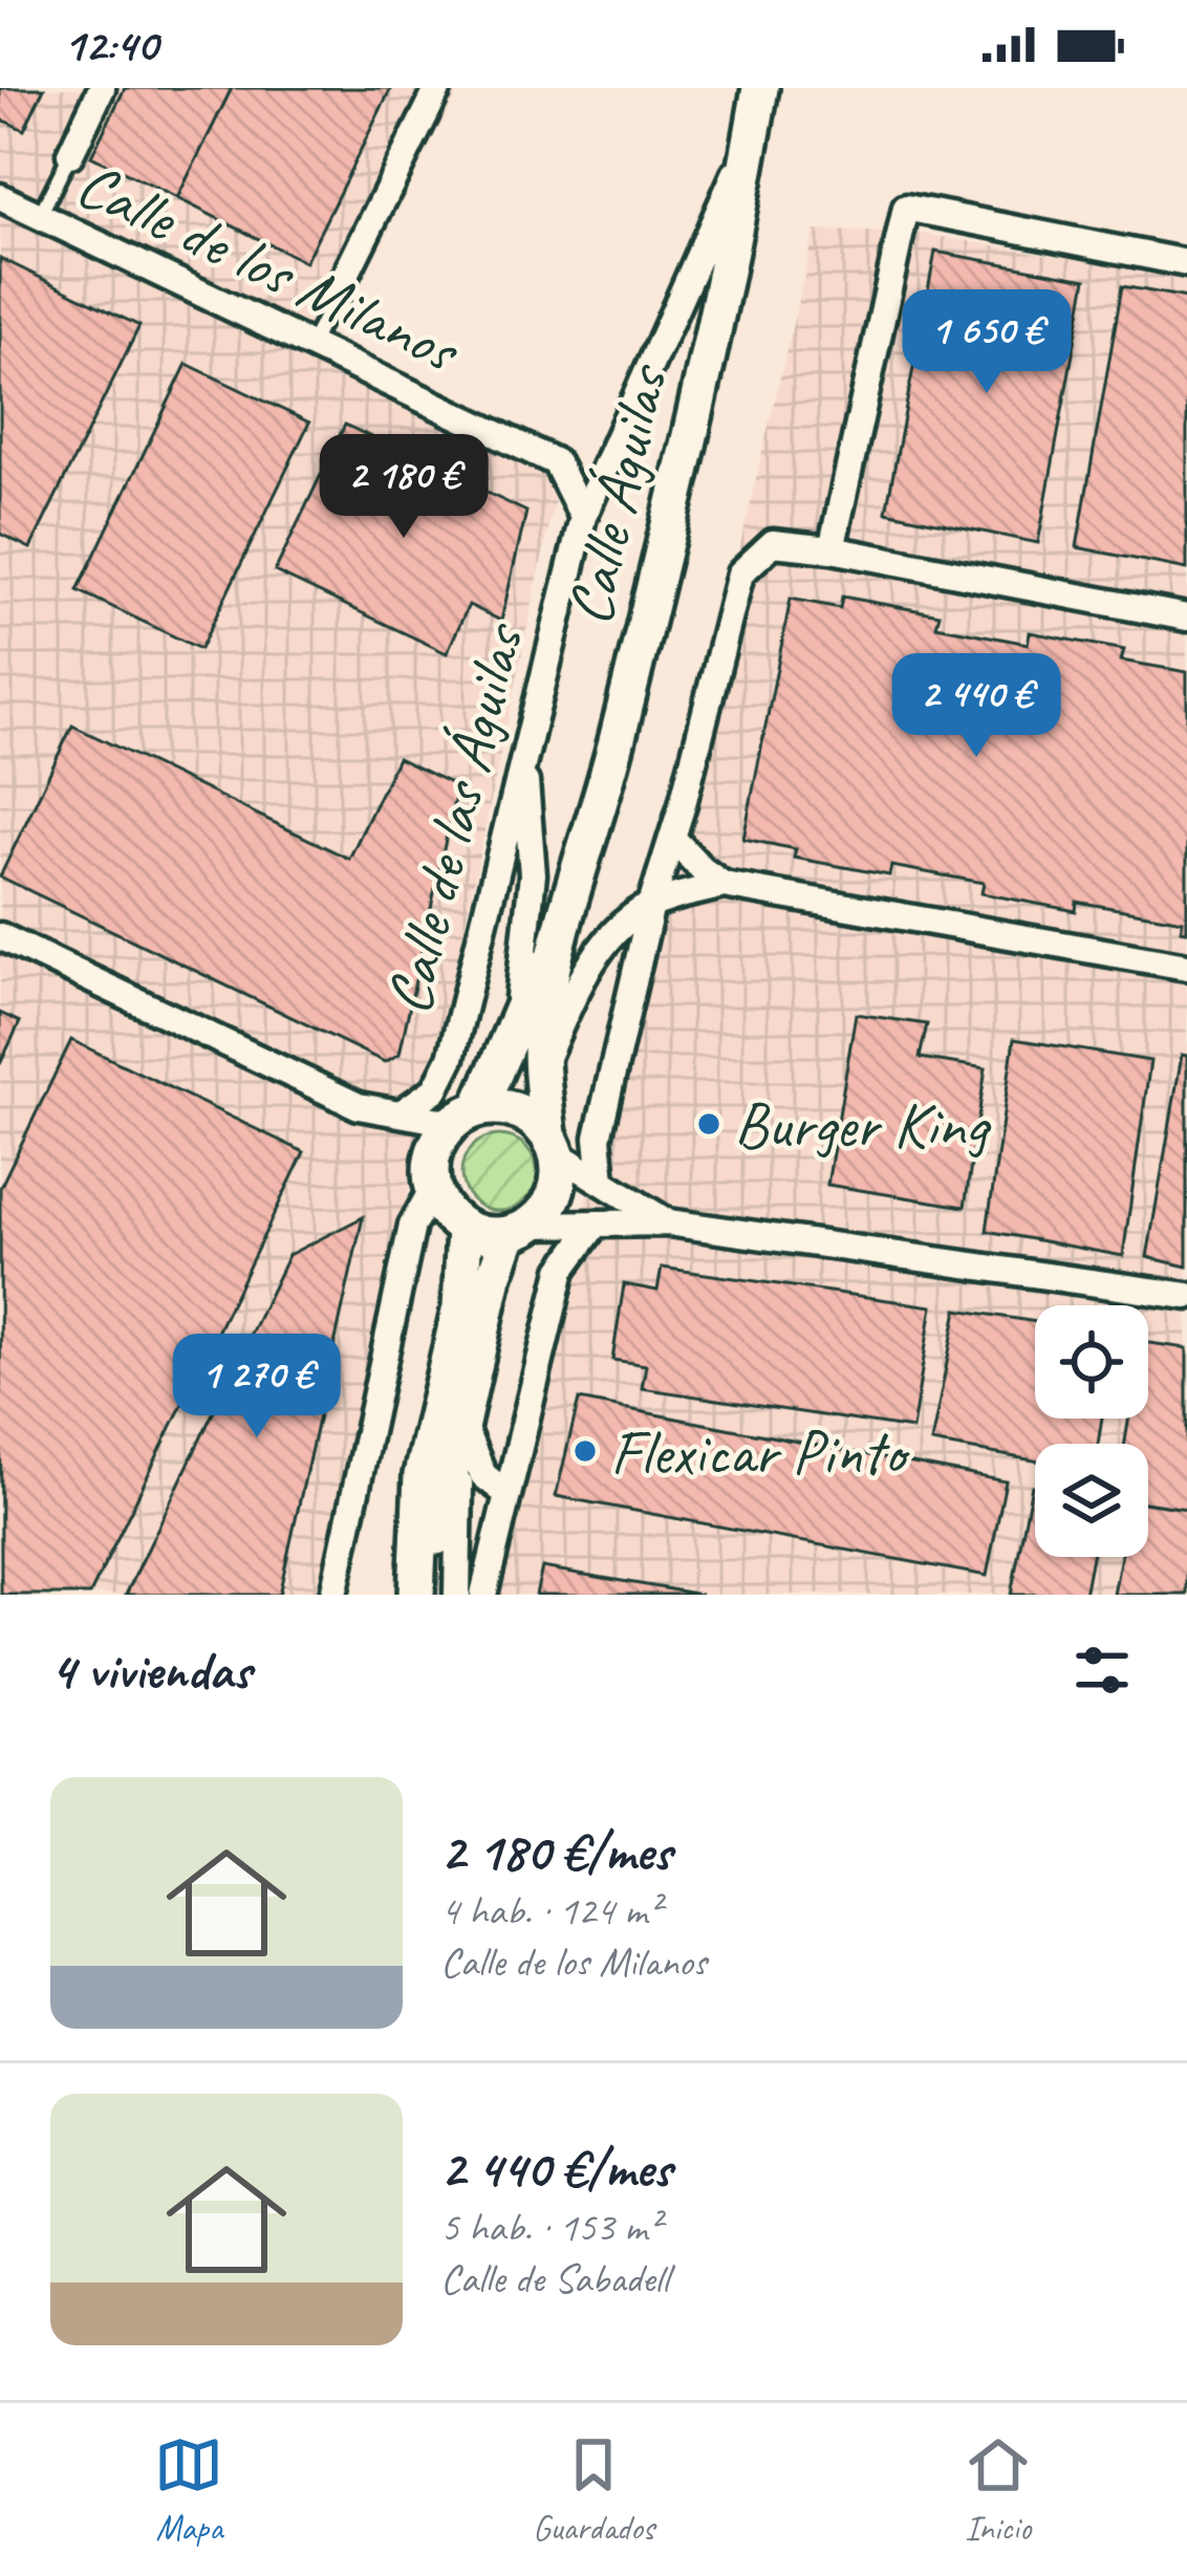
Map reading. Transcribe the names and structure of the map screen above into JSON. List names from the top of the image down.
{
  "streets": {
    "main road": ["Calle Águilas"],
    "street": ["Calle de los Milanos", "Calle de las Águilas"]
  },
  "crossings": [
    ["Calle de los Milanos", "Calle de las Águilas"],
    ["Calle Águilas", "Calle de las Águilas"]
  ],
  "places": ["Burger King", "Flexicar Pinto"],
  "page": {
    "status": "12:40",
    "price": [
      "1 650 €",
      "2 180 €",
      "2 440 €",
      "1 270 €"
    ],
    "heading": "4 viviendas",
    "list": [
      {
        "name": "2 180 €/mes",
        "note": "4 hab. · 124 m² · Calle de los Milanos"
      },
      {
        "name": "2 440 €/mes",
        "note": "5 hab. · 153 m² · Calle de Sabadell"
      }
    ],
    "tabs": ["Mapa", "Guardados", "Inicio"]
  }
}
